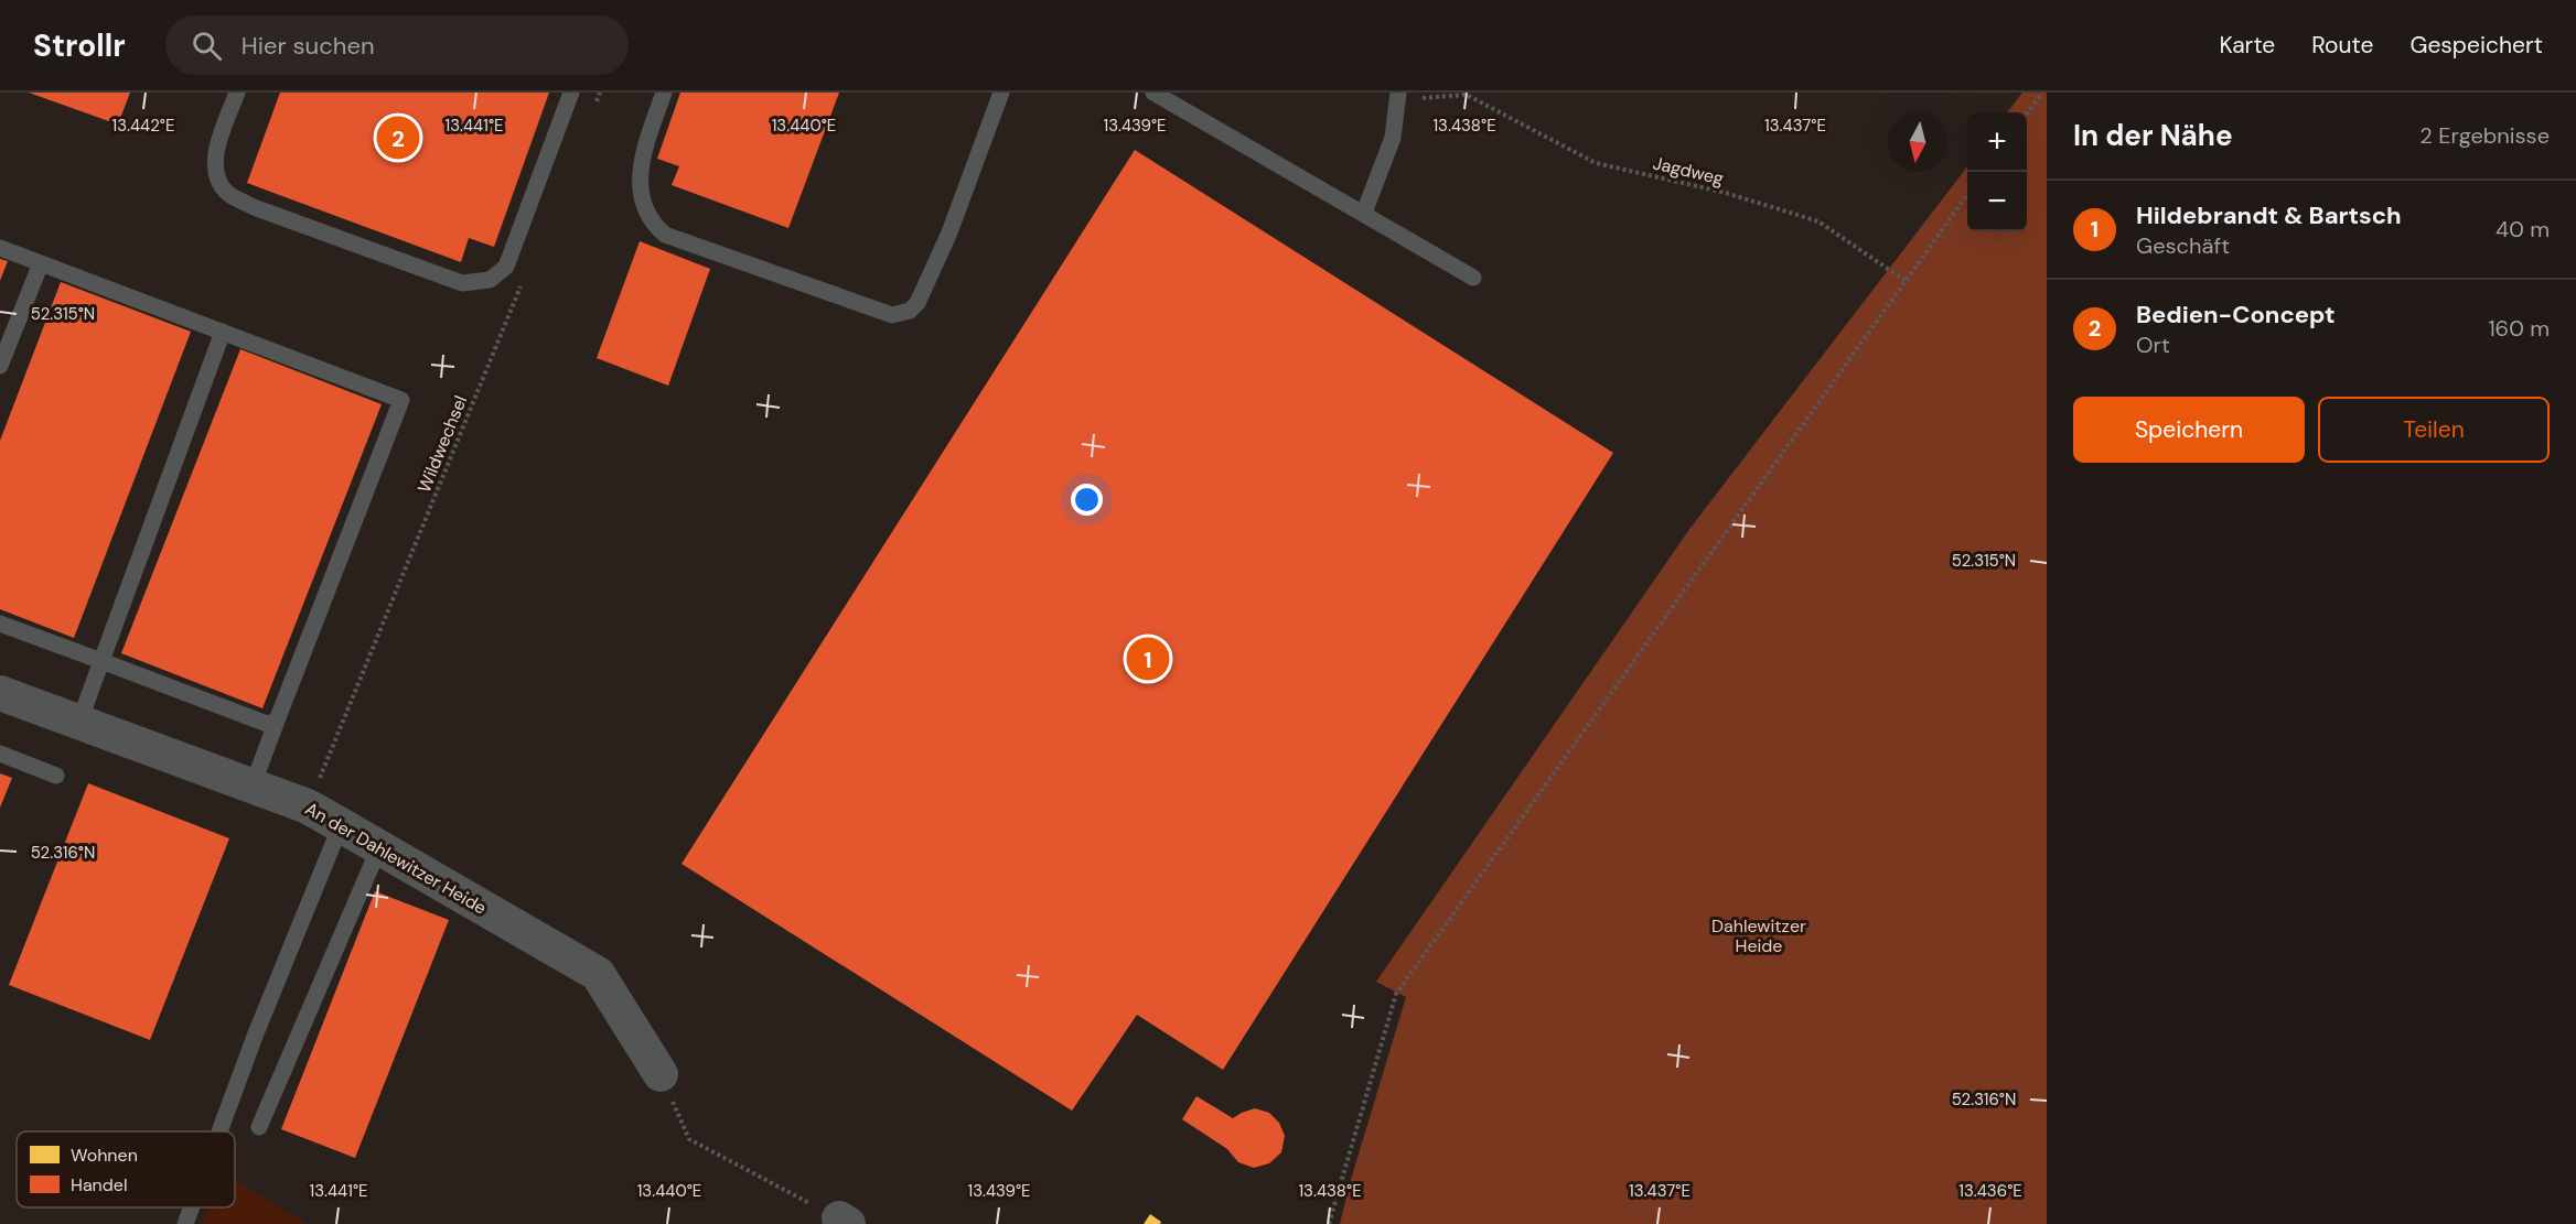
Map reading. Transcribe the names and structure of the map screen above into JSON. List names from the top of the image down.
{
  "streets": {
    "street": ["An der Dahlewitzer Heide"],
    "path": ["Jagdweg", "Wildwechsel"]
  },
  "crossings": [
    ["Wildwechsel", "An der Dahlewitzer Heide"]
  ],
  "parks": ["Dahlewitzer Heide"],
  "legend": ["Wohnen", "Handel"],
  "north": "bottom",
  "page": {
    "header": "Strollr",
    "search": "Hier suchen",
    "nav": ["Karte", "Route", "Gespeichert"],
    "heading": ["In der Nähe", "2 Ergebnisse"],
    "map_buttons": ["+", "−"],
    "pins": ["2", "1"],
    "list": [
      {
        "mark": "1",
        "name": "Hildebrandt & Bartsch",
        "note": "Geschäft",
        "value": "40 m"
      },
      {
        "mark": "2",
        "name": "Bedien-Concept",
        "note": "Ort",
        "value": "160 m"
      }
    ],
    "buttons": ["Speichern", "Teilen"]
  },
  "coordinates": [
    "13.442°E",
    "13.441°E",
    "13.440°E",
    "13.439°E",
    "13.438°E",
    "13.437°E",
    "52.315°N",
    "52.316°N",
    "13.436°E"
  ]
}
